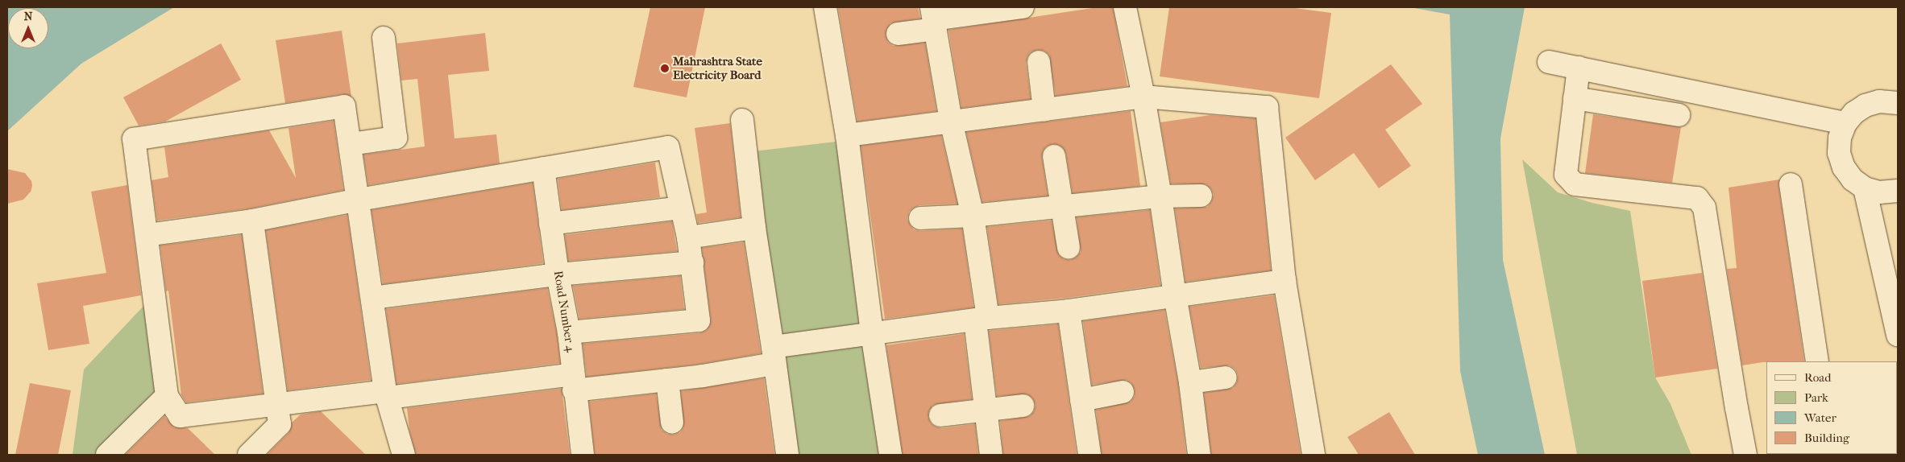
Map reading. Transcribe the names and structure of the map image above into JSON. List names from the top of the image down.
{
  "streets": {
    "street": ["Road Number 4"]
  },
  "places": ["Mahrashtra State Electricity Board"],
  "legend": [
    "Road",
    "Park",
    "Water",
    "Building"
  ],
  "north": "top"
}
